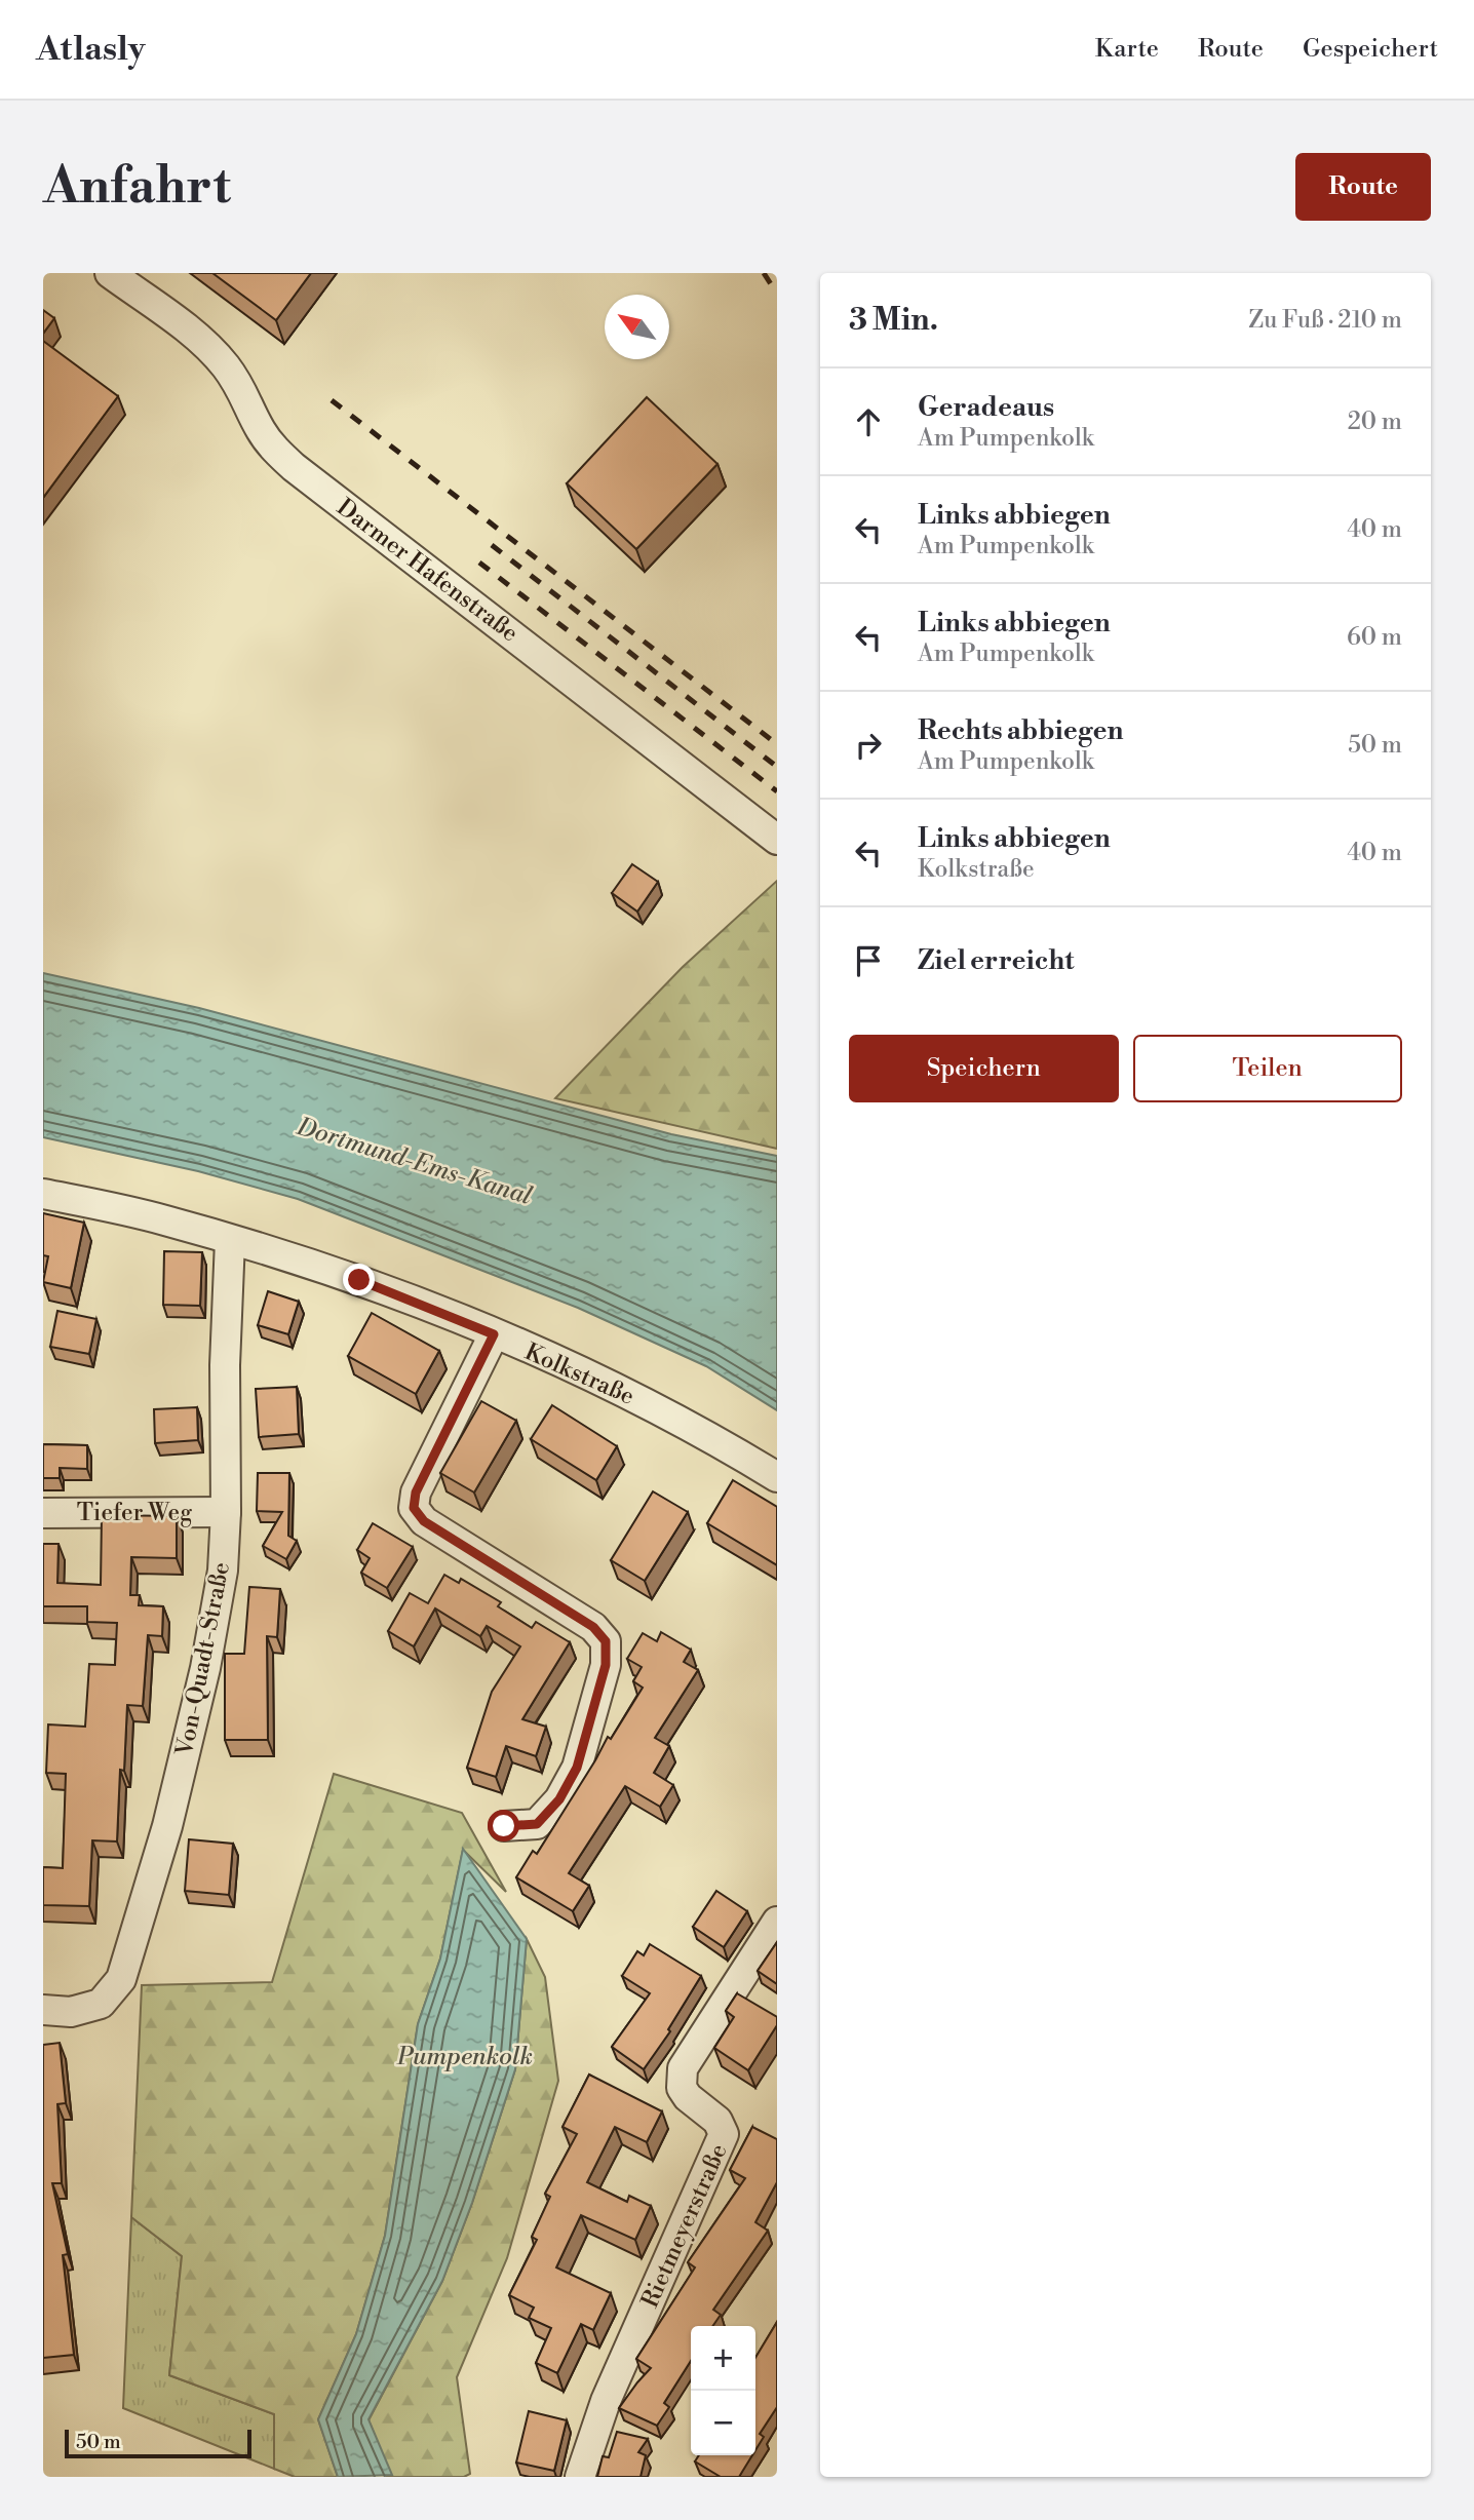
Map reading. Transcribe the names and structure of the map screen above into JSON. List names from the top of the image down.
{
  "streets": {
    "street": [
      "Darmer Hafenstraße",
      "Kolkstraße",
      "Tiefer Weg",
      "Von-Quadt-Straße",
      "Rietmeyerstraße"
    ]
  },
  "crossings": [
    ["Kolkstraße", "Von-Quadt-Straße"],
    ["Tiefer Weg", "Von-Quadt-Straße"]
  ],
  "water": ["Dortmund-Ems-Kanal", "Pumpenkolk"],
  "scale_bar": "50 m",
  "north": "top left",
  "page": {
    "header": "Atlasly",
    "nav": ["Karte", "Route", "Gespeichert"],
    "buttons": [
      "Route",
      ["Speichern", "Teilen"]
    ],
    "title": "Anfahrt",
    "heading": ["3 Min.", "Zu Fuß · 210 m"],
    "list": [
      ["Geradeaus", "Am Pumpenkolk", "20 m"],
      ["Links abbiegen", "Am Pumpenkolk", "40 m"],
      ["Links abbiegen", "Am Pumpenkolk", "60 m"],
      ["Rechts abbiegen", "Am Pumpenkolk", "50 m"],
      ["Links abbiegen", "Kolkstraße", "40 m"],
      "Ziel erreicht"
    ],
    "map_buttons": ["+", "−"],
    "scale": "50 m"
  }
}
